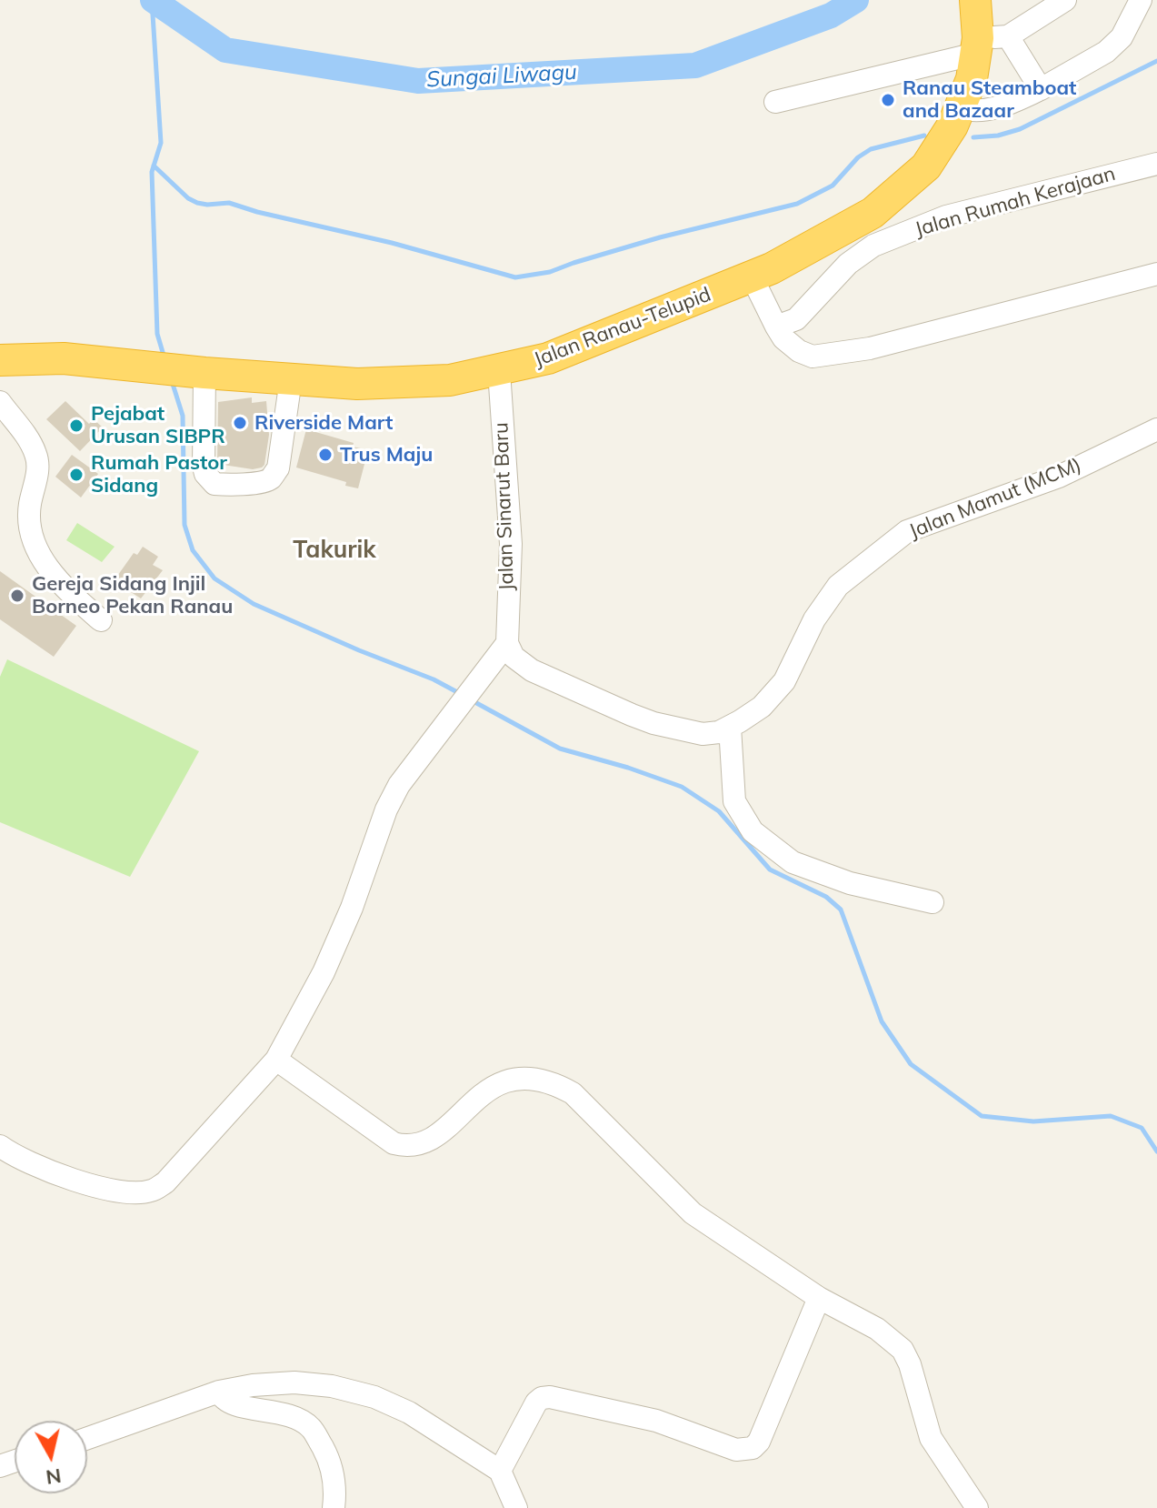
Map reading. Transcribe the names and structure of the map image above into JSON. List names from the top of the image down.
{
  "streets": {
    "highway": ["Jalan Ranau-Telupid"],
    "street": ["Jalan Rumah Kerajaan", "Jalan Mamut (MCM)", "Jalan Sinarut Baru"]
  },
  "crossings": [
    ["Jalan Ranau-Telupid", "Jalan Sinarut Baru"],
    ["Jalan Mamut (MCM)", "Jalan Sinarut Baru"]
  ],
  "districts": ["Takurik"],
  "water": ["Sungai Liwagu"],
  "places": [
    "Ranau Steamboat and Bazaar",
    "Riverside Mart",
    "Pejabat Urusan SIBPR",
    "Trus Maju",
    "Rumah Pastor Sidang",
    "Gereja Sidang Injil Borneo Pekan Ranau"
  ],
  "north": "bottom"
}
